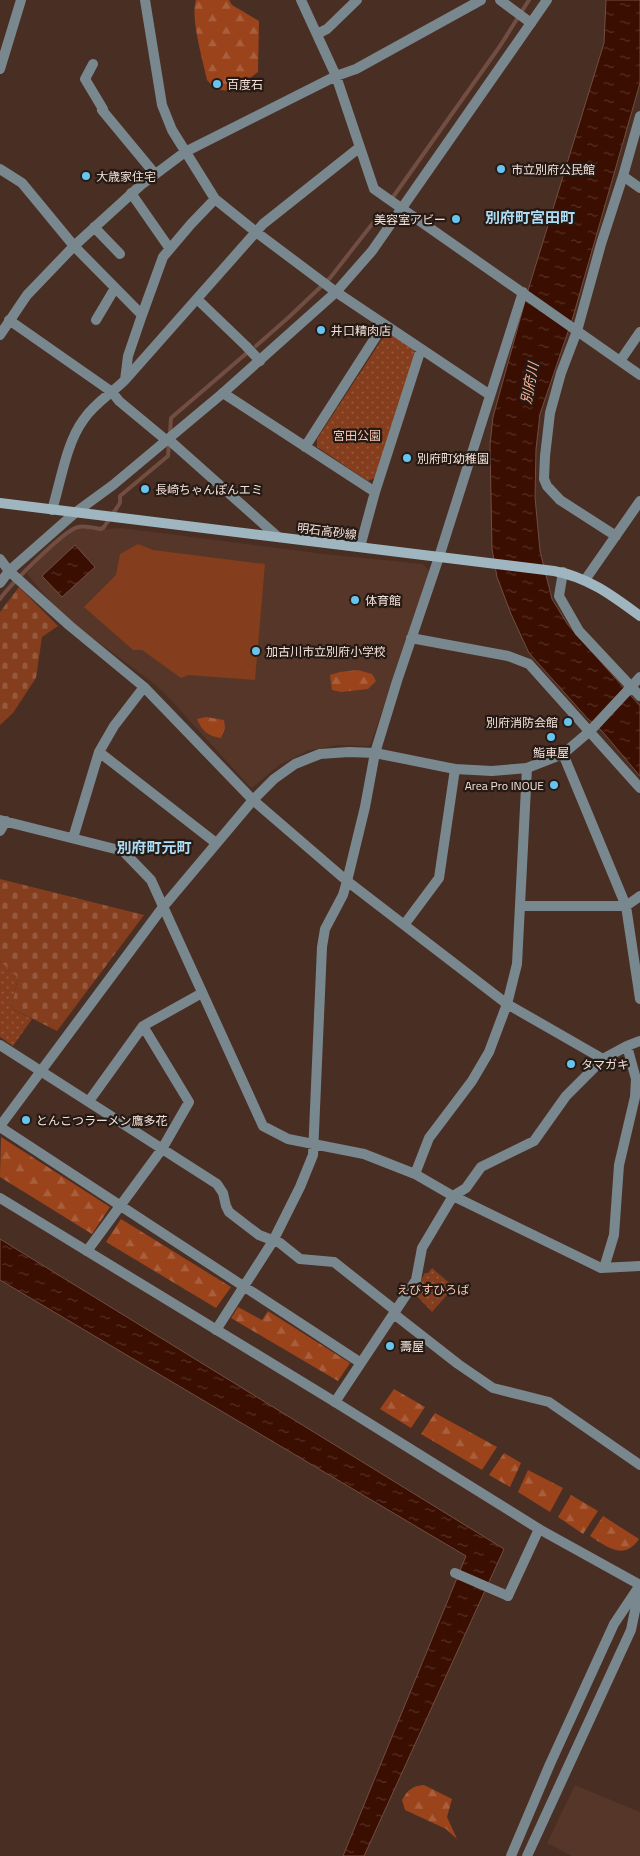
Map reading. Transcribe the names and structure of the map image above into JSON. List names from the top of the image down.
{
  "streets": {
    "main road": ["明石高砂線"]
  },
  "districts": ["別府町宮田町", "別府町元町"],
  "water": ["別府川"],
  "parks": ["宮田公園", "えびすひろば"],
  "places": [
    "百度石",
    "市立別府公民館",
    "大歳家住宅",
    "美容室アビー",
    "井口精肉店",
    "別府町幼稚園",
    "長崎ちゃんぽんエミ",
    "体育館",
    "加古川市立別府小学校",
    "別府消防会館",
    "鮨車屋",
    "Area Pro INOUE",
    "タマガキ",
    "とんこつラーメン鷹多花",
    "壽屋"
  ]
}
